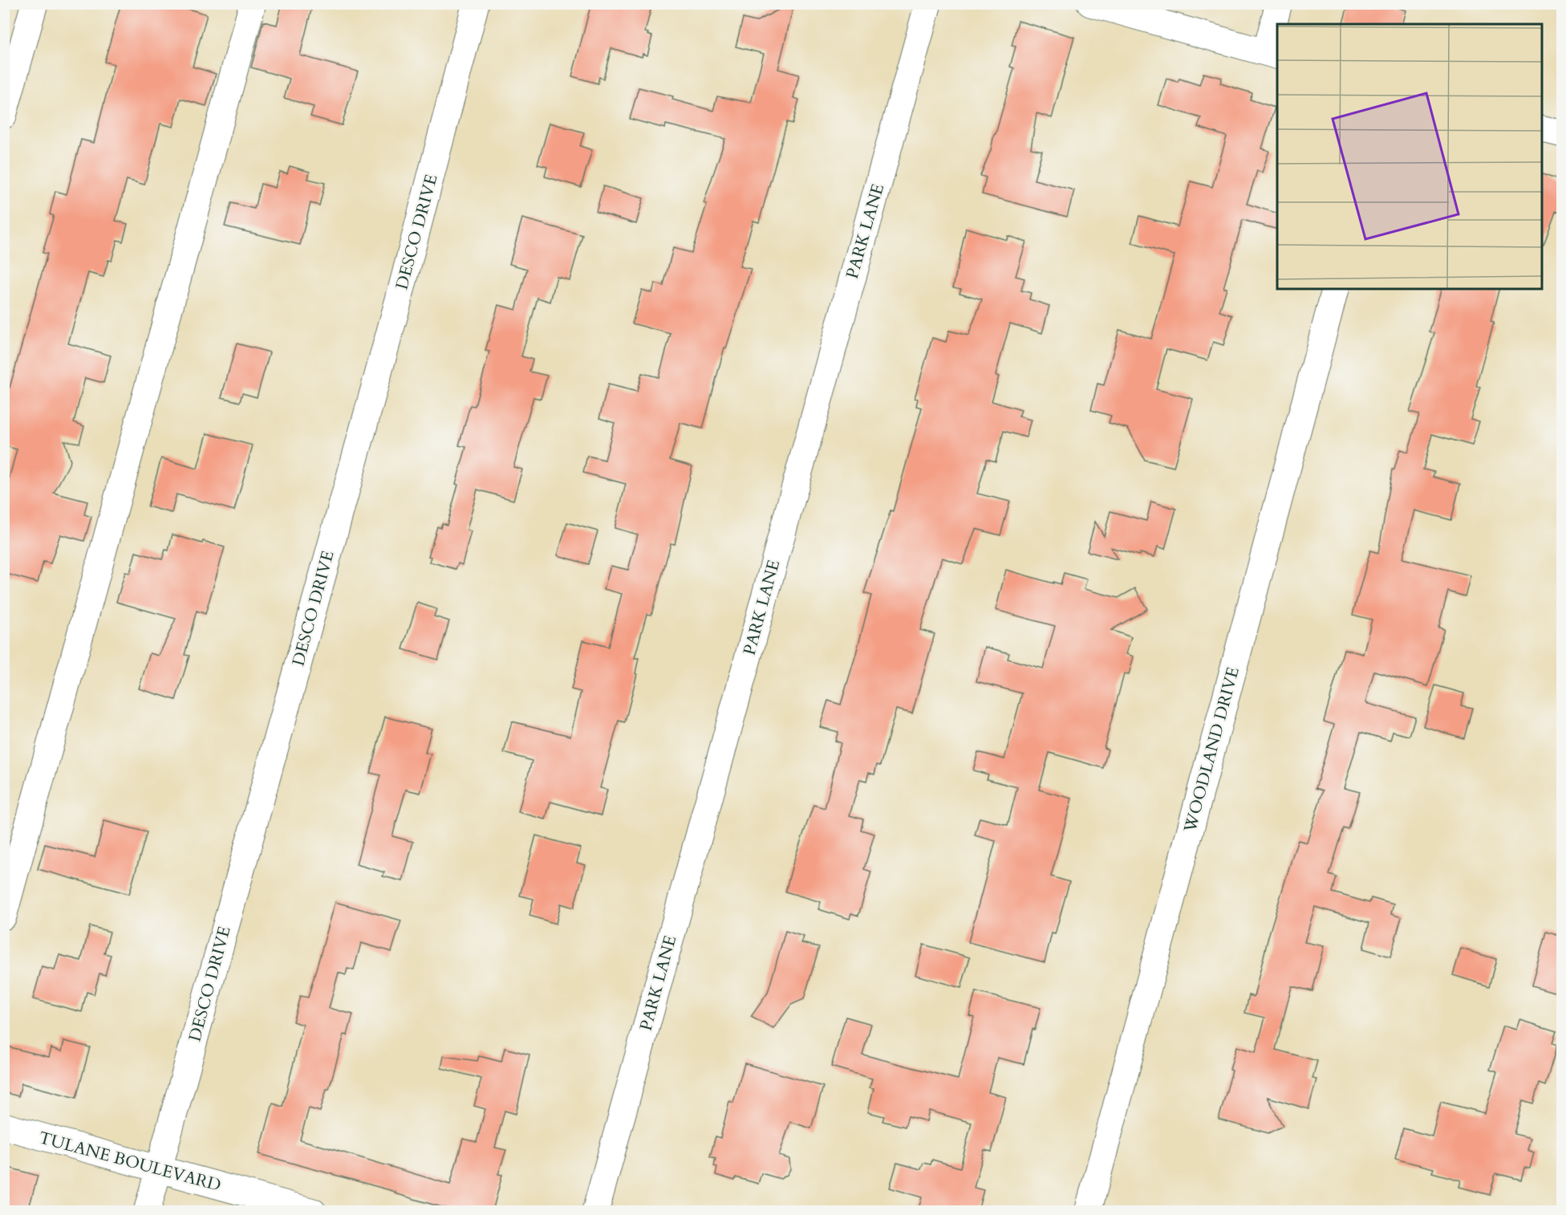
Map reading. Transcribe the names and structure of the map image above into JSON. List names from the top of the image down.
{
  "streets": {
    "street": [
      "PARK LANE",
      "DESCO DRIVE",
      "WOODLAND DRIVE",
      "TULANE BOULEVARD"
    ]
  },
  "crossings": [
    ["DESCO DRIVE", "TULANE BOULEVARD"]
  ]
}
